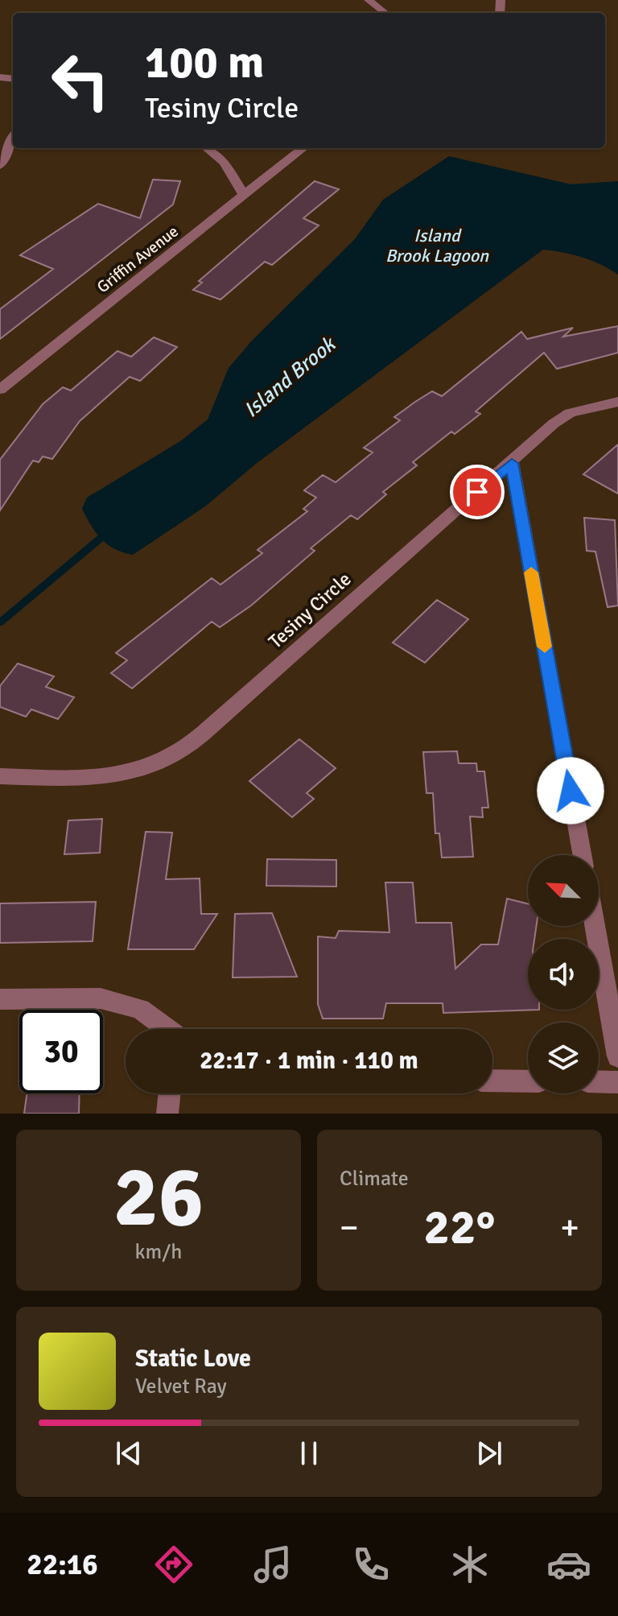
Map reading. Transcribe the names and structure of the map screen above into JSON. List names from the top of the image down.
{
  "streets": {
    "street": ["Griffin Avenue", "Tesiny Circle"]
  },
  "water": ["Island Brook Lagoon", "Island Brook"],
  "north": "top left",
  "page": {
    "turn": ["100 m", "Tesiny Circle"],
    "limit": "30",
    "trip": "22:17 · 1 min · 110 m",
    "tile": [
      ["26", "km/h"],
      "Climate"
    ],
    "heat": ["−", "22°", "+"],
    "song": ["Static Love", "Velvet Ray"],
    "tabs": "22:16"
  }
}
